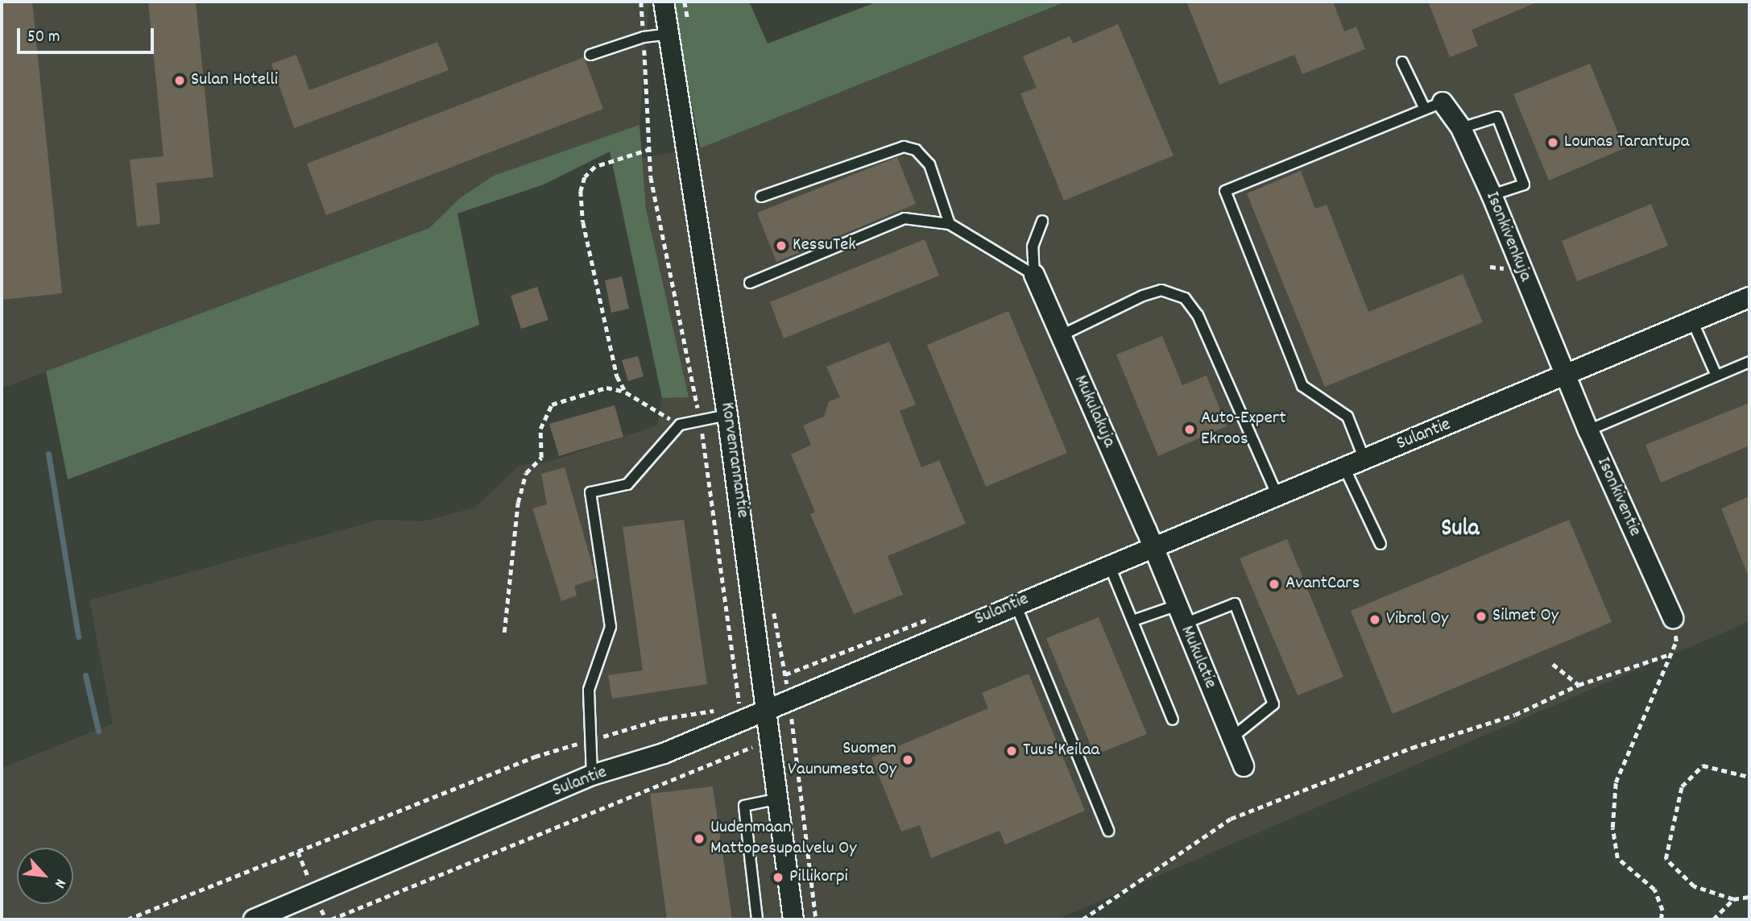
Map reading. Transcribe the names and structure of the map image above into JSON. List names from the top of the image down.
{
  "streets": {
    "street": [
      "Isonkivenkuja",
      "Mukulakuja",
      "Sulantie",
      "Korvenrannantie",
      "Isonkiventie",
      "Mukulatie"
    ]
  },
  "crossings": [
    ["Isonkivenkuja", "Sulantie"],
    ["Isonkivenkuja", "Isonkiventie"],
    ["Mukulakuja", "Sulantie"],
    ["Mukulakuja", "Mukulatie"],
    ["Sulantie", "Korvenrannantie"],
    ["Sulantie", "Isonkiventie"],
    ["Sulantie", "Mukulatie"]
  ],
  "districts": ["Sula"],
  "places": [
    "Sulan Hotelli",
    "Lounas Tarantupa",
    "KessuTek",
    "Auto-Expert Ekroos",
    "AvantCars",
    "Silmet Oy",
    "Vibrol Oy",
    "Tuus'Keilaa",
    "Suomen Vaunumesta Oy",
    "Uudenmaan Mattopesupalvelu Oy",
    "Pillikorpi"
  ],
  "scale_bar": "50 m",
  "north": "bottom right"
}
